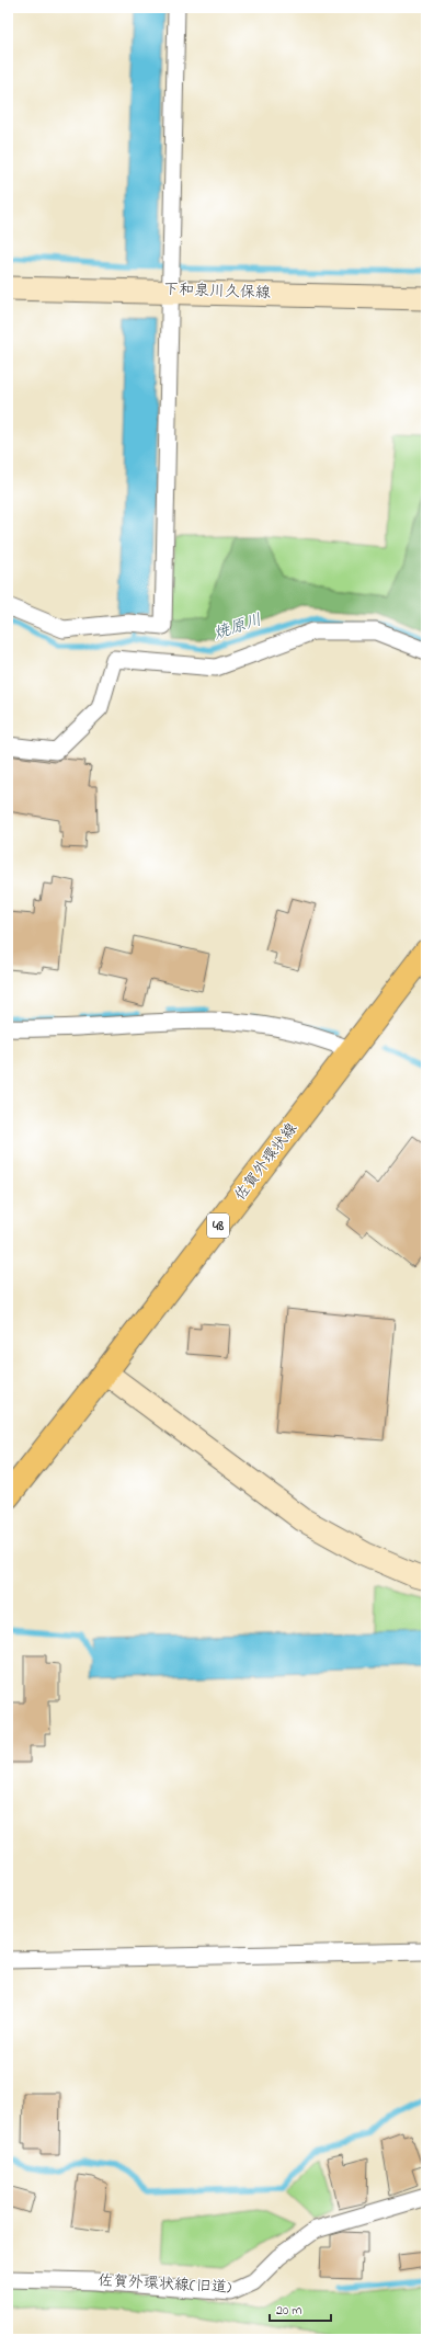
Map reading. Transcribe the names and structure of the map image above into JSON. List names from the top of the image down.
{
  "streets": {
    "main road": ["佐賀外環状線", "48"],
    "street": ["下和泉川久保線", "佐賀外環状線(旧道)"]
  },
  "water": ["焼原川"],
  "scale_bar": "20 m"
}
